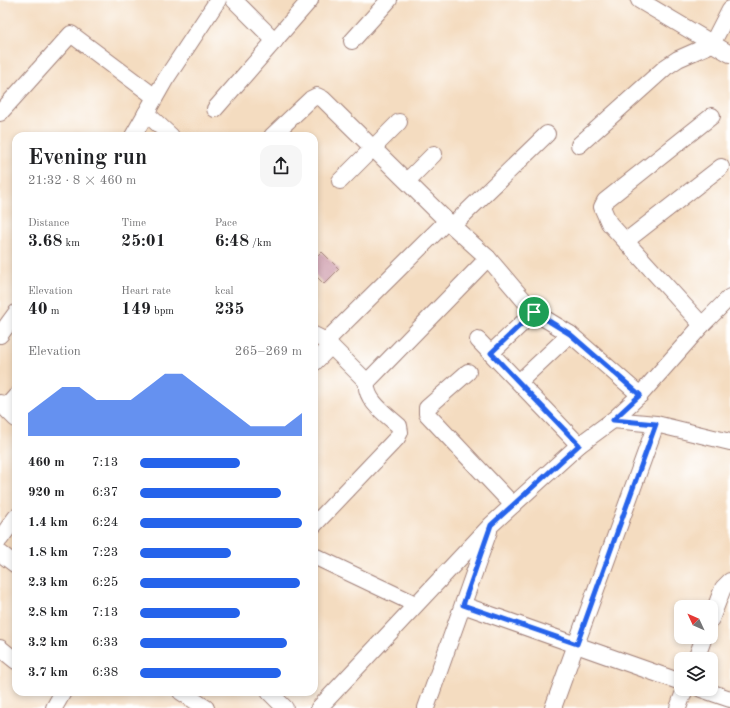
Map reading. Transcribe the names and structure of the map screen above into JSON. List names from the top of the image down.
{
  "north": "top left",
  "page": {
    "heading": ["Evening run", "21:32 · 8 × 460 m"],
    "stats": [
      ["Distance", "3.68 km"],
      ["Time", "25:01"],
      ["Pace", "6:48 /km"],
      ["Elevation", "40 m"],
      ["Heart rate", "149 bpm"],
      ["kcal", "235"]
    ],
    "chart": ["Elevation", "265–269 m"],
    "list": [
      {
        "name": "460 m",
        "note": "7:13"
      },
      {
        "name": "920 m",
        "note": "6:37"
      },
      {
        "name": "1.4 km",
        "note": "6:24"
      },
      {
        "name": "1.8 km",
        "note": "7:23"
      },
      {
        "name": "2.3 km",
        "note": "6:25"
      },
      {
        "name": "2.8 km",
        "note": "7:13"
      },
      {
        "name": "3.2 km",
        "note": "6:33"
      },
      {
        "name": "3.7 km",
        "note": "6:38"
      }
    ]
  }
}
